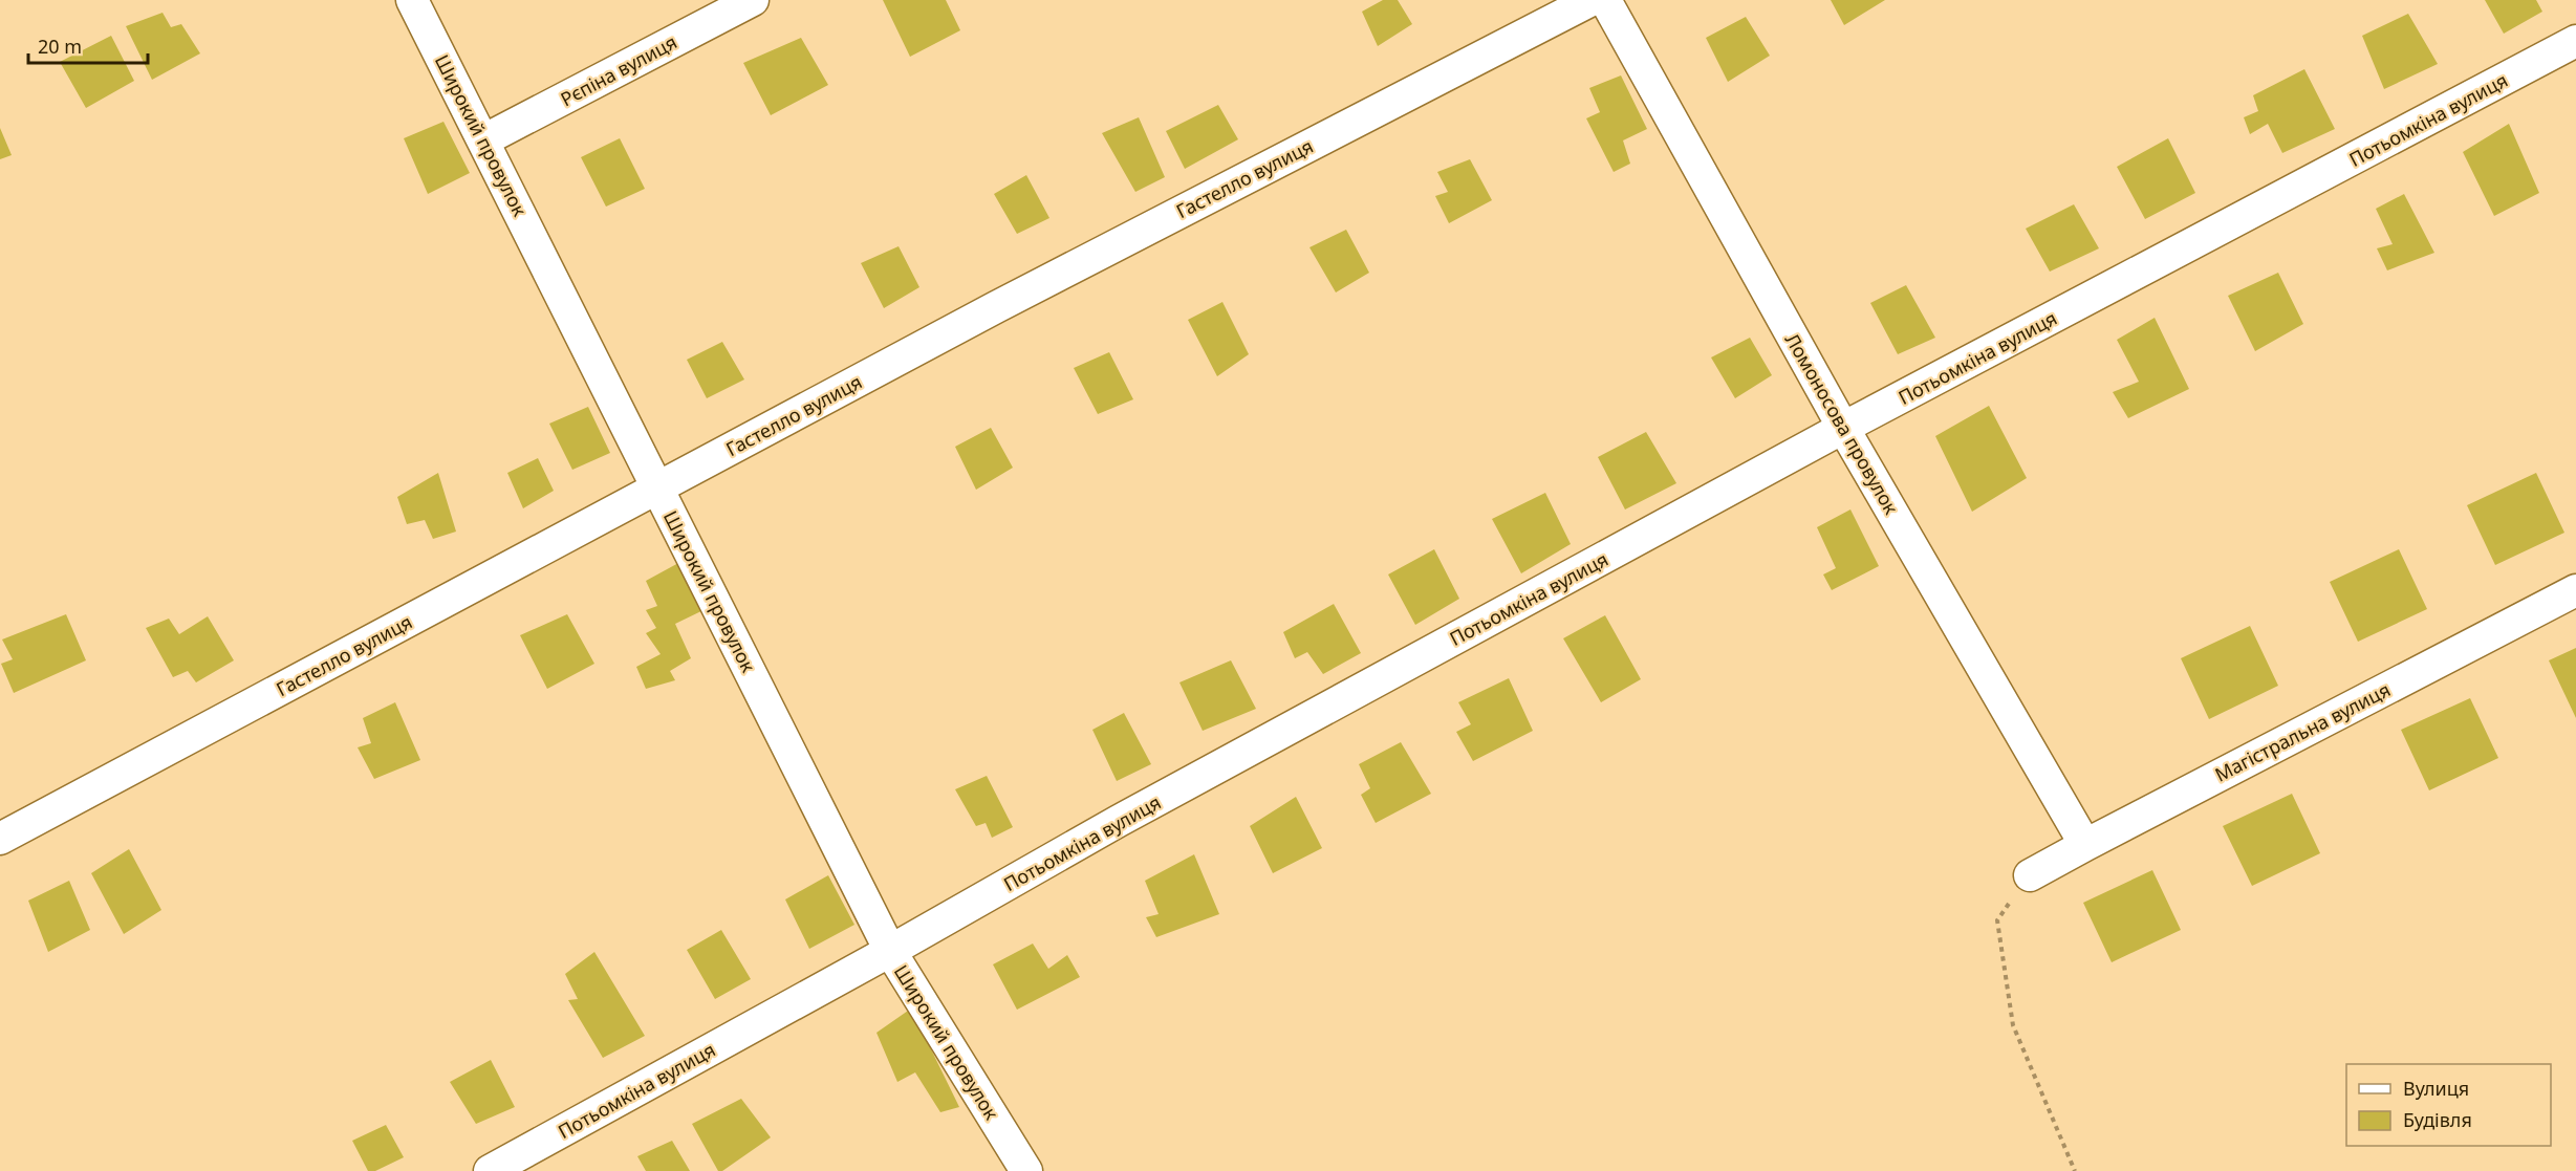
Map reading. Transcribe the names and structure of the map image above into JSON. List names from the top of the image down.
{
  "streets": {
    "street": [
      "Рєпіна вулиця",
      "Потьомкіна вулиця",
      "Широкий провулок",
      "Гастелло вулиця",
      "Ломоносова провулок",
      "Магістральна вулиця"
    ]
  },
  "crossings": [
    ["Рєпіна вулиця", "Широкий провулок"],
    ["Потьомкіна вулиця", "Широкий провулок"],
    ["Потьомкіна вулиця", "Ломоносова провулок"],
    ["Широкий провулок", "Гастелло вулиця"],
    ["Ломоносова провулок", "Магістральна вулиця"]
  ],
  "legend": ["Вулиця", "Будівля"],
  "scale_bar": "20 m"
}
